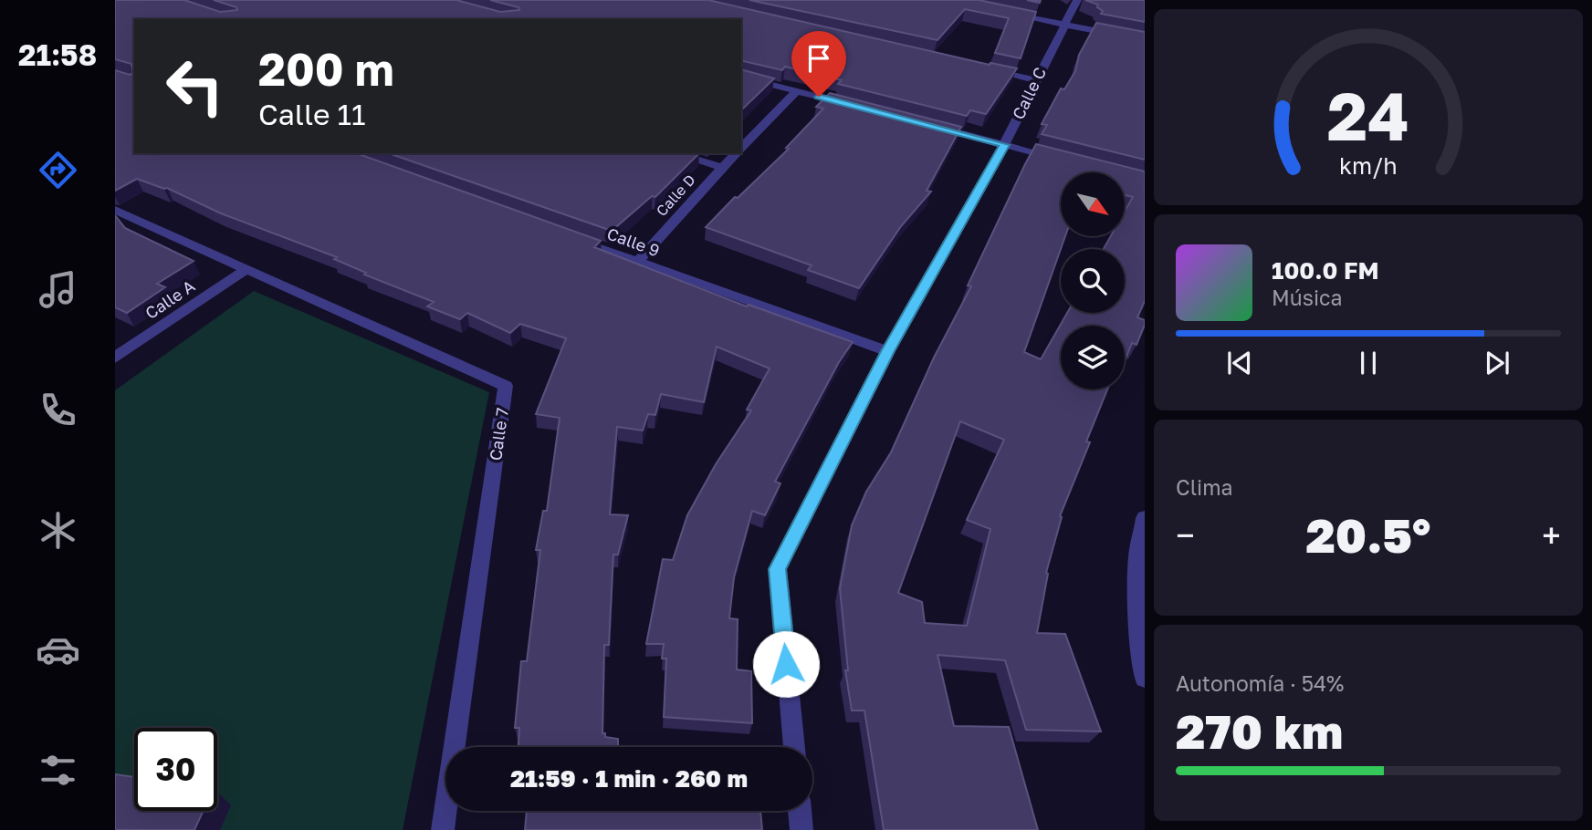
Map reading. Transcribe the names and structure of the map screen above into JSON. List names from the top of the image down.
{
  "streets": {
    "street": [
      "Calle C",
      "Calle D",
      "Calle 9",
      "Calle A",
      "Calle 7"
    ]
  },
  "crossings": [
    ["Calle C", "Calle 9"],
    ["Calle D", "Calle 9"],
    ["Calle A", "Calle 7"]
  ],
  "north": "bottom right",
  "page": {
    "tabs": "21:58",
    "turn": ["200 m", "Calle 11"],
    "song": ["100.0 FM", "Música"],
    "tile": [
      "Clima",
      ["Autonomía · 54%", "270 km"]
    ],
    "heat": ["−", "20.5°", "+"],
    "limit": "30",
    "trip": "21:59 · 1 min · 260 m",
    "gauge": ["24", "km/h"]
  }
}
